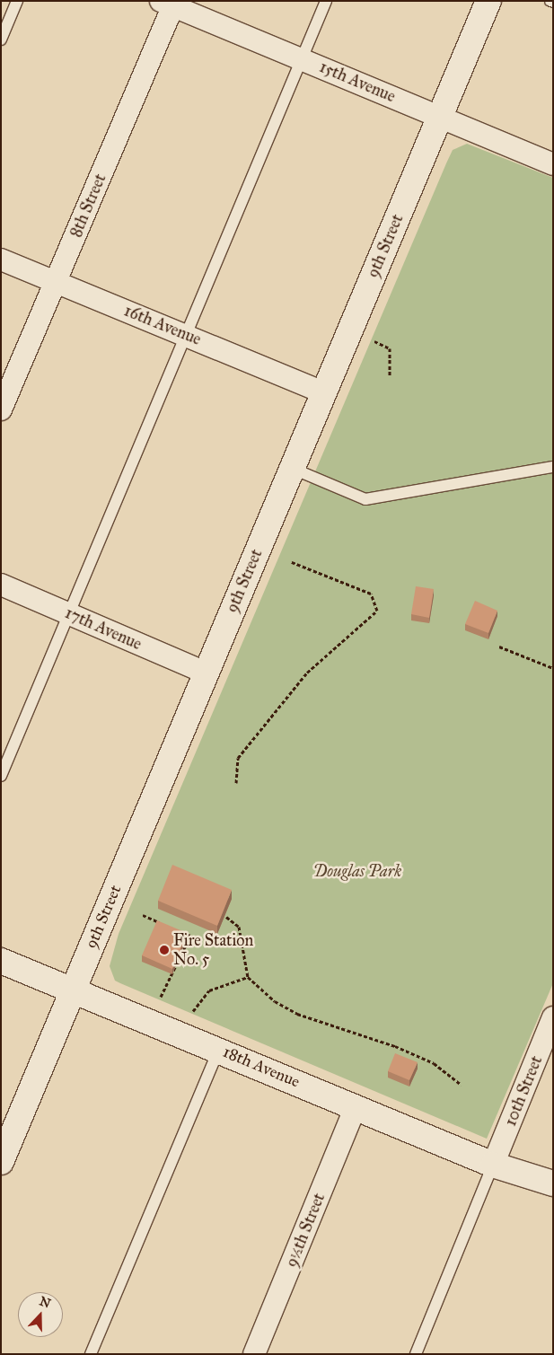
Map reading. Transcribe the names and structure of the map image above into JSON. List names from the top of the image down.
{
  "streets": {
    "street": [
      "15th Avenue",
      "8th Street",
      "9th Street",
      "16th Avenue",
      "17th Avenue",
      "18th Avenue",
      "10th Street",
      "9½th Street"
    ]
  },
  "crossings": [
    ["15th Avenue", "8th Street"],
    ["15th Avenue", "9th Street"],
    ["8th Street", "16th Avenue"],
    ["9th Street", "16th Avenue"],
    ["9th Street", "17th Avenue"],
    ["9th Street", "18th Avenue"],
    ["18th Avenue", "10th Street"],
    ["18th Avenue", "9½th Street"]
  ],
  "parks": ["Douglas Park"],
  "places": ["Fire Station No. 5"],
  "north": "top"
}
